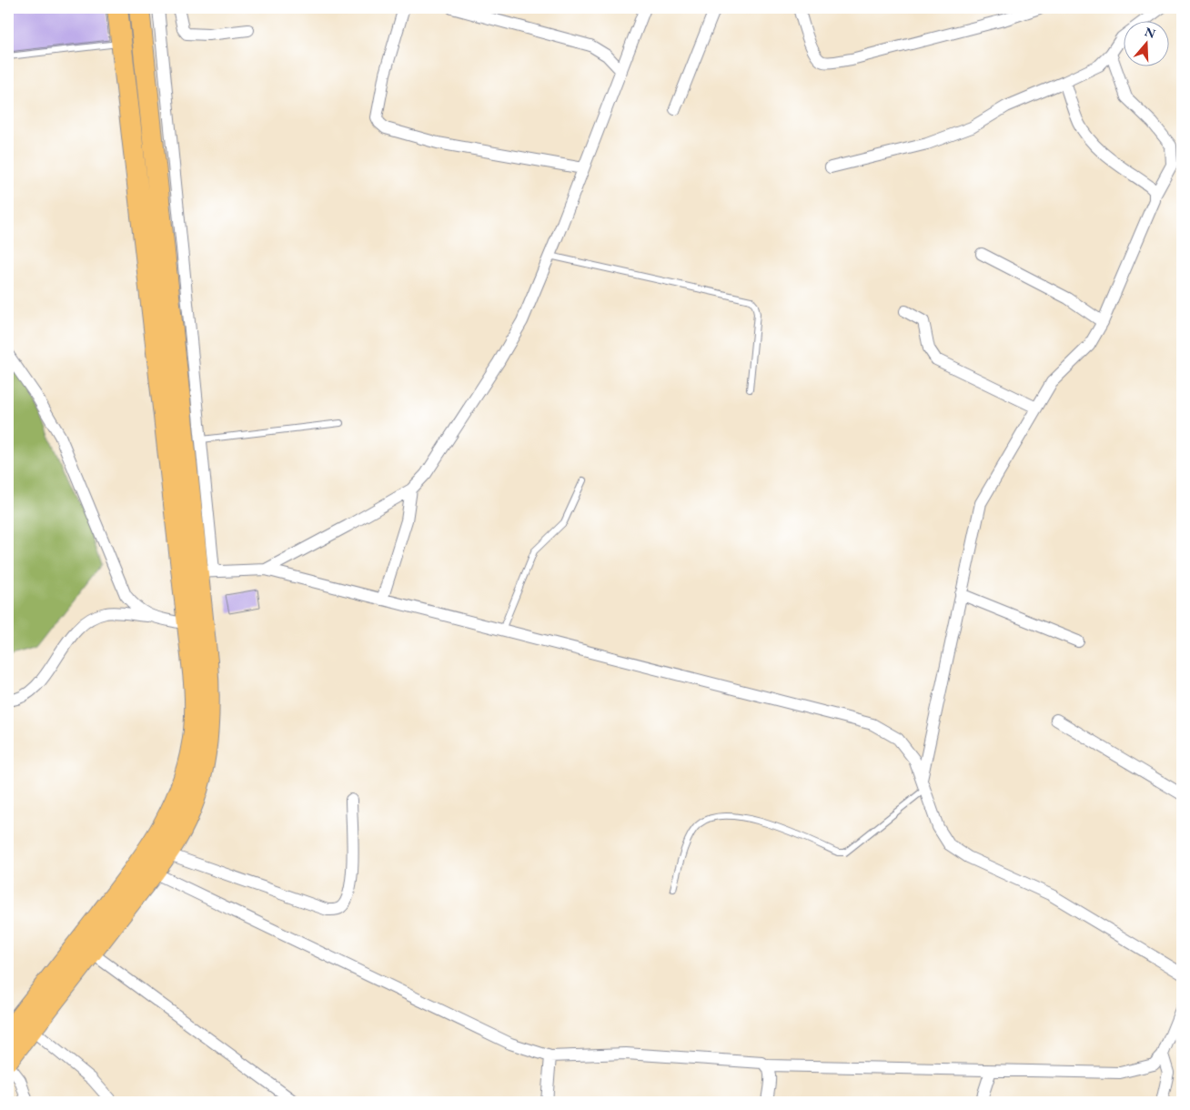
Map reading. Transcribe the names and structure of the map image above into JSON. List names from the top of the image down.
{
  "north": "top"
}
